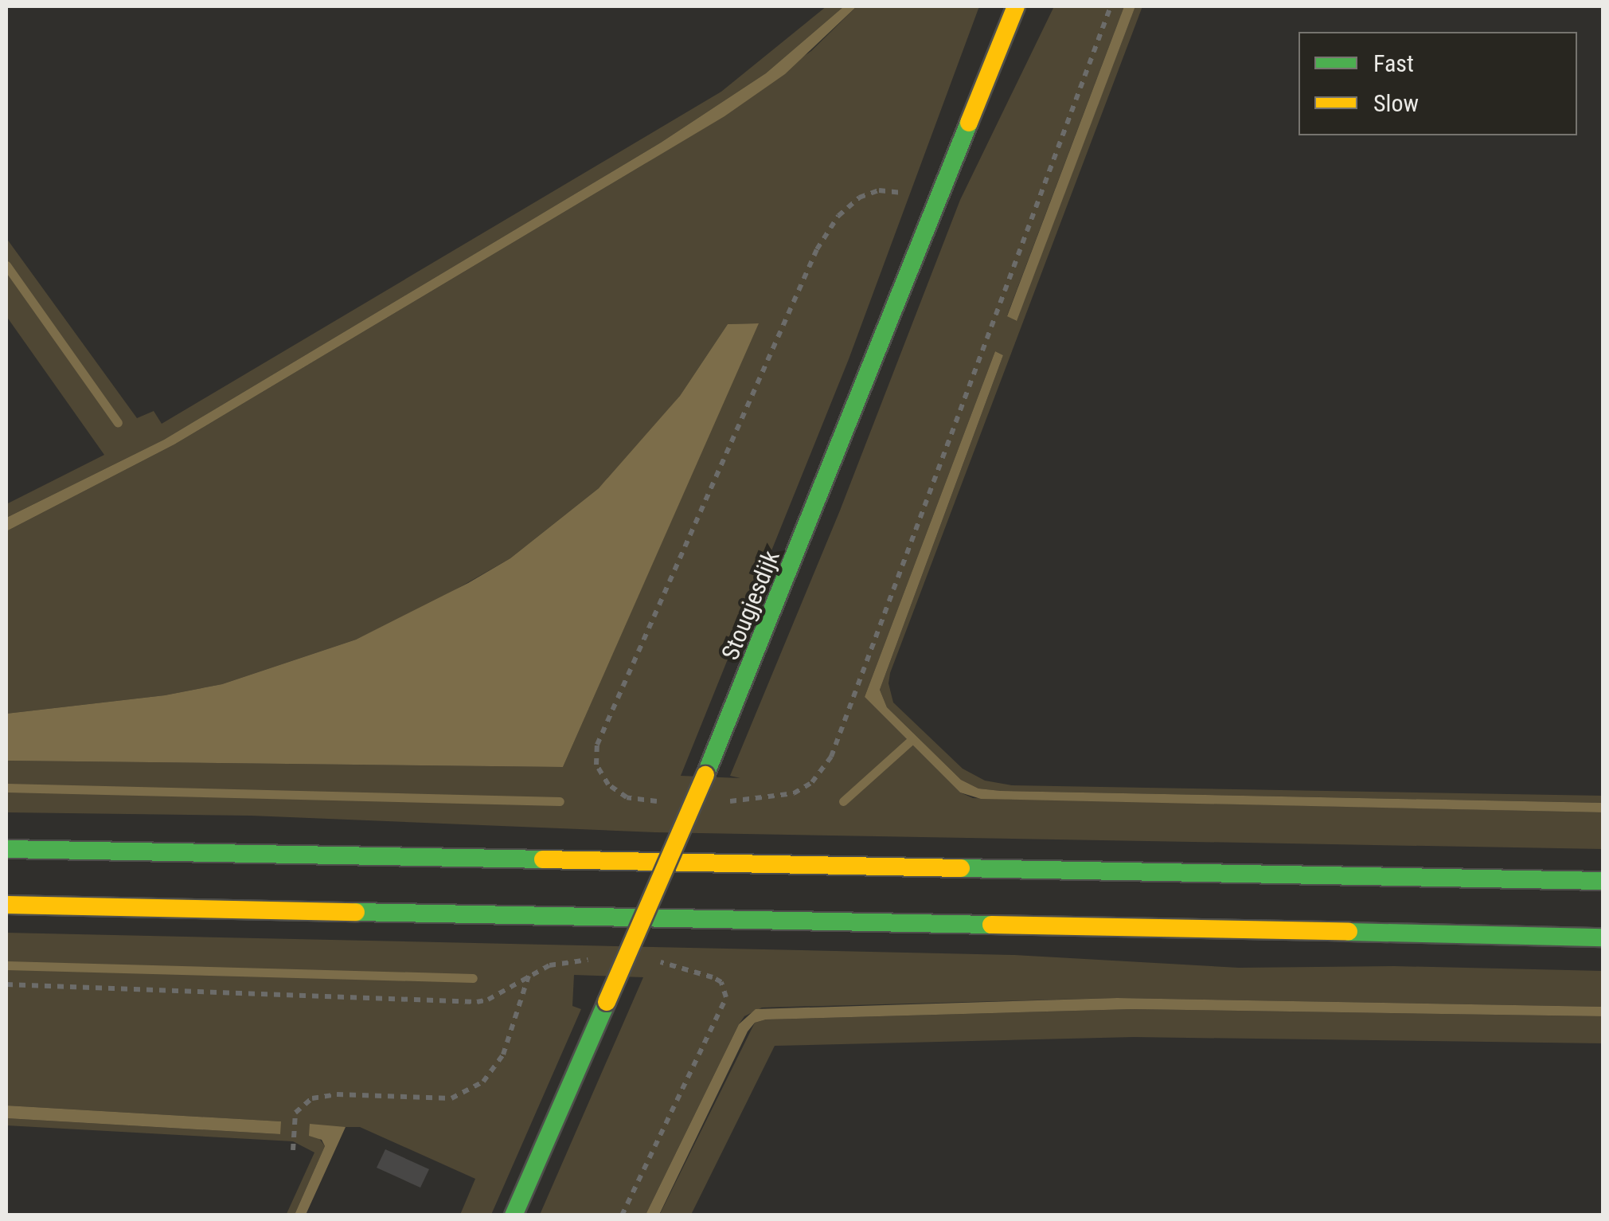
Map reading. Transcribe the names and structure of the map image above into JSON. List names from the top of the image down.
{
  "streets": {
    "main road": ["Stougjesdijk"]
  },
  "legend": ["Fast", "Slow"]
}
